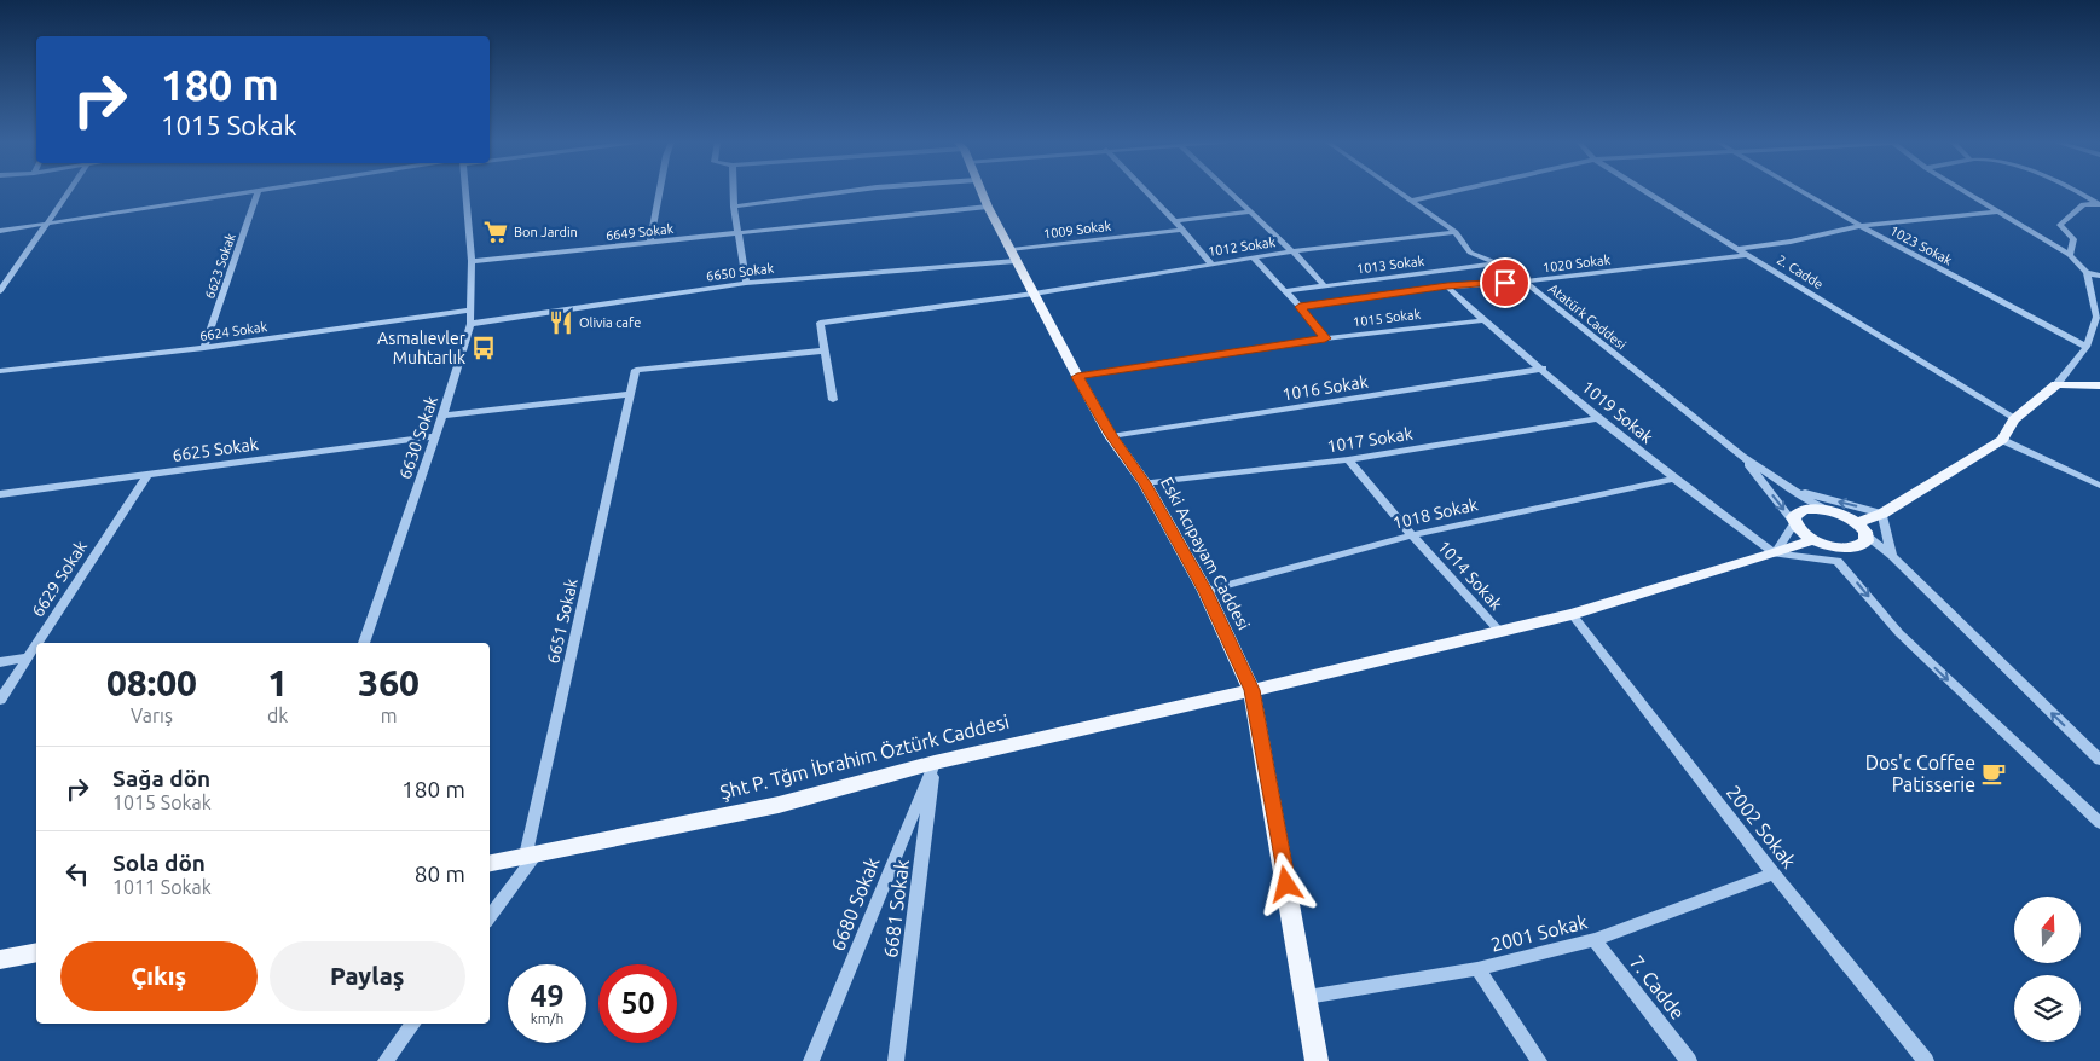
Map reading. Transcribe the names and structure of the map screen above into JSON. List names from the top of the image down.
{
  "streets": {
    "main road": ["Eski Acıpayam Caddesi", "Şht P. Tğm İbrahim Öztürk Caddesi"],
    "street": [
      "1009 Sokak",
      "6649 Sokak",
      "1023 Sokak",
      "1012 Sokak",
      "1020 Sokak",
      "1013 Sokak",
      "6623 Sokak",
      "6650 Sokak",
      "2. Cadde",
      "Atatürk Caddesi",
      "1015 Sokak",
      "6624 Sokak",
      "1016 Sokak",
      "1019 Sokak",
      "6630 Sokak",
      "1017 Sokak",
      "6625 Sokak",
      "1018 Sokak",
      "1014 Sokak",
      "6629 Sokak",
      "6651 Sokak",
      "2002 Sokak",
      "6680 Sokak",
      "6681 Sokak",
      "2001 Sokak",
      "7. Cadde"
    ]
  },
  "crossings": [
    ["1009 Sokak", "6650 Sokak"],
    ["1009 Sokak", "Eski Acıpayam Caddesi"],
    ["6649 Sokak", "6630 Sokak"],
    ["6649 Sokak", "Eski Acıpayam Caddesi"],
    ["1012 Sokak", "Atatürk Caddesi"],
    ["1012 Sokak", "Eski Acıpayam Caddesi"],
    ["1012 Sokak", "6651 Sokak"],
    ["1020 Sokak", "2. Cadde"],
    ["1020 Sokak", "Atatürk Caddesi"],
    ["1020 Sokak", "1019 Sokak"],
    ["1013 Sokak", "Atatürk Caddesi"],
    ["6623 Sokak", "6624 Sokak"],
    ["6650 Sokak", "6630 Sokak"],
    ["6650 Sokak", "Eski Acıpayam Caddesi"],
    ["1015 Sokak", "1019 Sokak"],
    ["1015 Sokak", "Eski Acıpayam Caddesi"],
    ["6624 Sokak", "6630 Sokak"],
    ["1016 Sokak", "1019 Sokak"],
    ["1016 Sokak", "Eski Acıpayam Caddesi"],
    ["1019 Sokak", "1017 Sokak"],
    ["1019 Sokak", "1018 Sokak"],
    ["1019 Sokak", "Şht P. Tğm İbrahim Öztürk Caddesi"],
    ["6630 Sokak", "6625 Sokak"],
    ["1017 Sokak", "Eski Acıpayam Caddesi"],
    ["1017 Sokak", "1014 Sokak"],
    ["6625 Sokak", "6629 Sokak"],
    ["1018 Sokak", "Eski Acıpayam Caddesi"],
    ["1018 Sokak", "1014 Sokak"],
    ["Eski Acıpayam Caddesi", "Şht P. Tğm İbrahim Öztürk Caddesi"],
    ["Eski Acıpayam Caddesi", "2001 Sokak"],
    ["1014 Sokak", "Şht P. Tğm İbrahim Öztürk Caddesi"],
    ["6651 Sokak", "Şht P. Tğm İbrahim Öztürk Caddesi"],
    ["Şht P. Tğm İbrahim Öztürk Caddesi", "2002 Sokak"],
    ["Şht P. Tğm İbrahim Öztürk Caddesi", "6680 Sokak"],
    ["Şht P. Tğm İbrahim Öztürk Caddesi", "6681 Sokak"],
    ["2002 Sokak", "2001 Sokak"],
    ["6680 Sokak", "6681 Sokak"],
    ["2001 Sokak", "7. Cadde"]
  ],
  "places": {
    "supermarket": ["Bon Jardin"],
    "restaurant": ["Olivia cafe"],
    "bus stop": ["Asmalıevler Muhtarlık"],
    "cafe": ["Dos'c Coffee Patisserie"]
  },
  "north": "top",
  "page": {
    "turn": ["180 m", "1015 Sokak"],
    "eta": [
      "08:00",
      "Varış",
      "1",
      "dk",
      "360",
      "m"
    ],
    "list": [
      {
        "name": "Sağa dön",
        "note": "1015 Sokak",
        "value": "180 m"
      },
      {
        "name": "Sola dön",
        "note": "1011 Sokak",
        "value": "80 m"
      }
    ],
    "buttons": ["Çıkış", "Paylaş"],
    "speed": "49 km/h",
    "limit": "50"
  }
}
